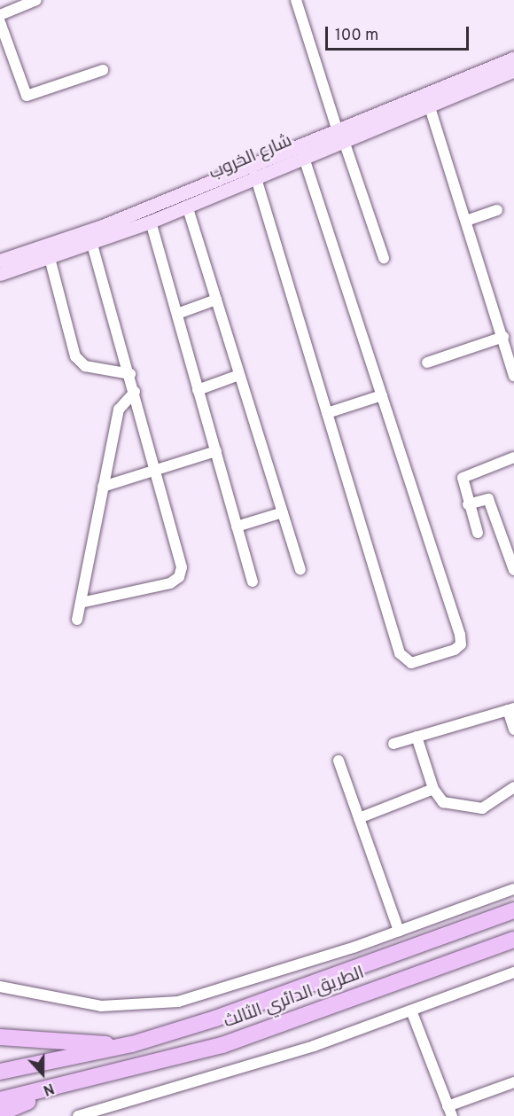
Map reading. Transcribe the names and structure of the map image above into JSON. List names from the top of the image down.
{
  "streets": {
    "highway": ["الطريق الدائري الثالث"],
    "main road": ["شارع الخروب"]
  },
  "scale_bar": "100 m",
  "north": "bottom"
}
